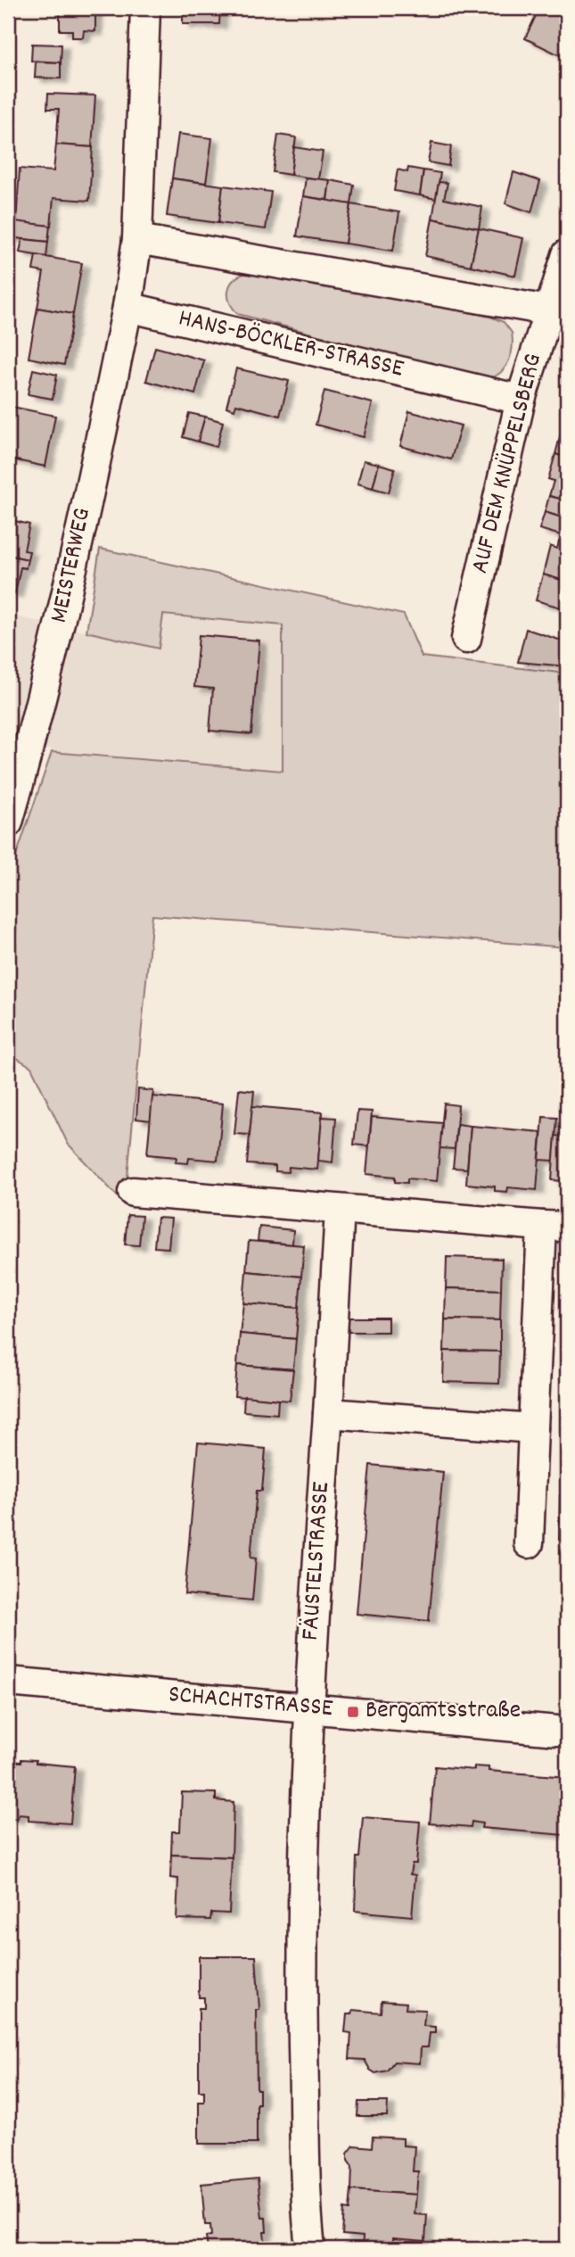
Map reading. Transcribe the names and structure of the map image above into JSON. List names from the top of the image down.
{
  "streets": {
    "street": [
      "HANS-BÖCKLER-STRASSE",
      "AUF DEM KNÜPPELSBERG",
      "MEISTERWEG",
      "FÄUSTELSTRASSE",
      "SCHACHTSTRASSE"
    ]
  },
  "crossings": [
    ["HANS-BÖCKLER-STRASSE", "AUF DEM KNÜPPELSBERG"],
    ["HANS-BÖCKLER-STRASSE", "MEISTERWEG"],
    ["FÄUSTELSTRASSE", "SCHACHTSTRASSE"]
  ],
  "places": {
    "transit": ["Bergamtsstraße"]
  }
}
